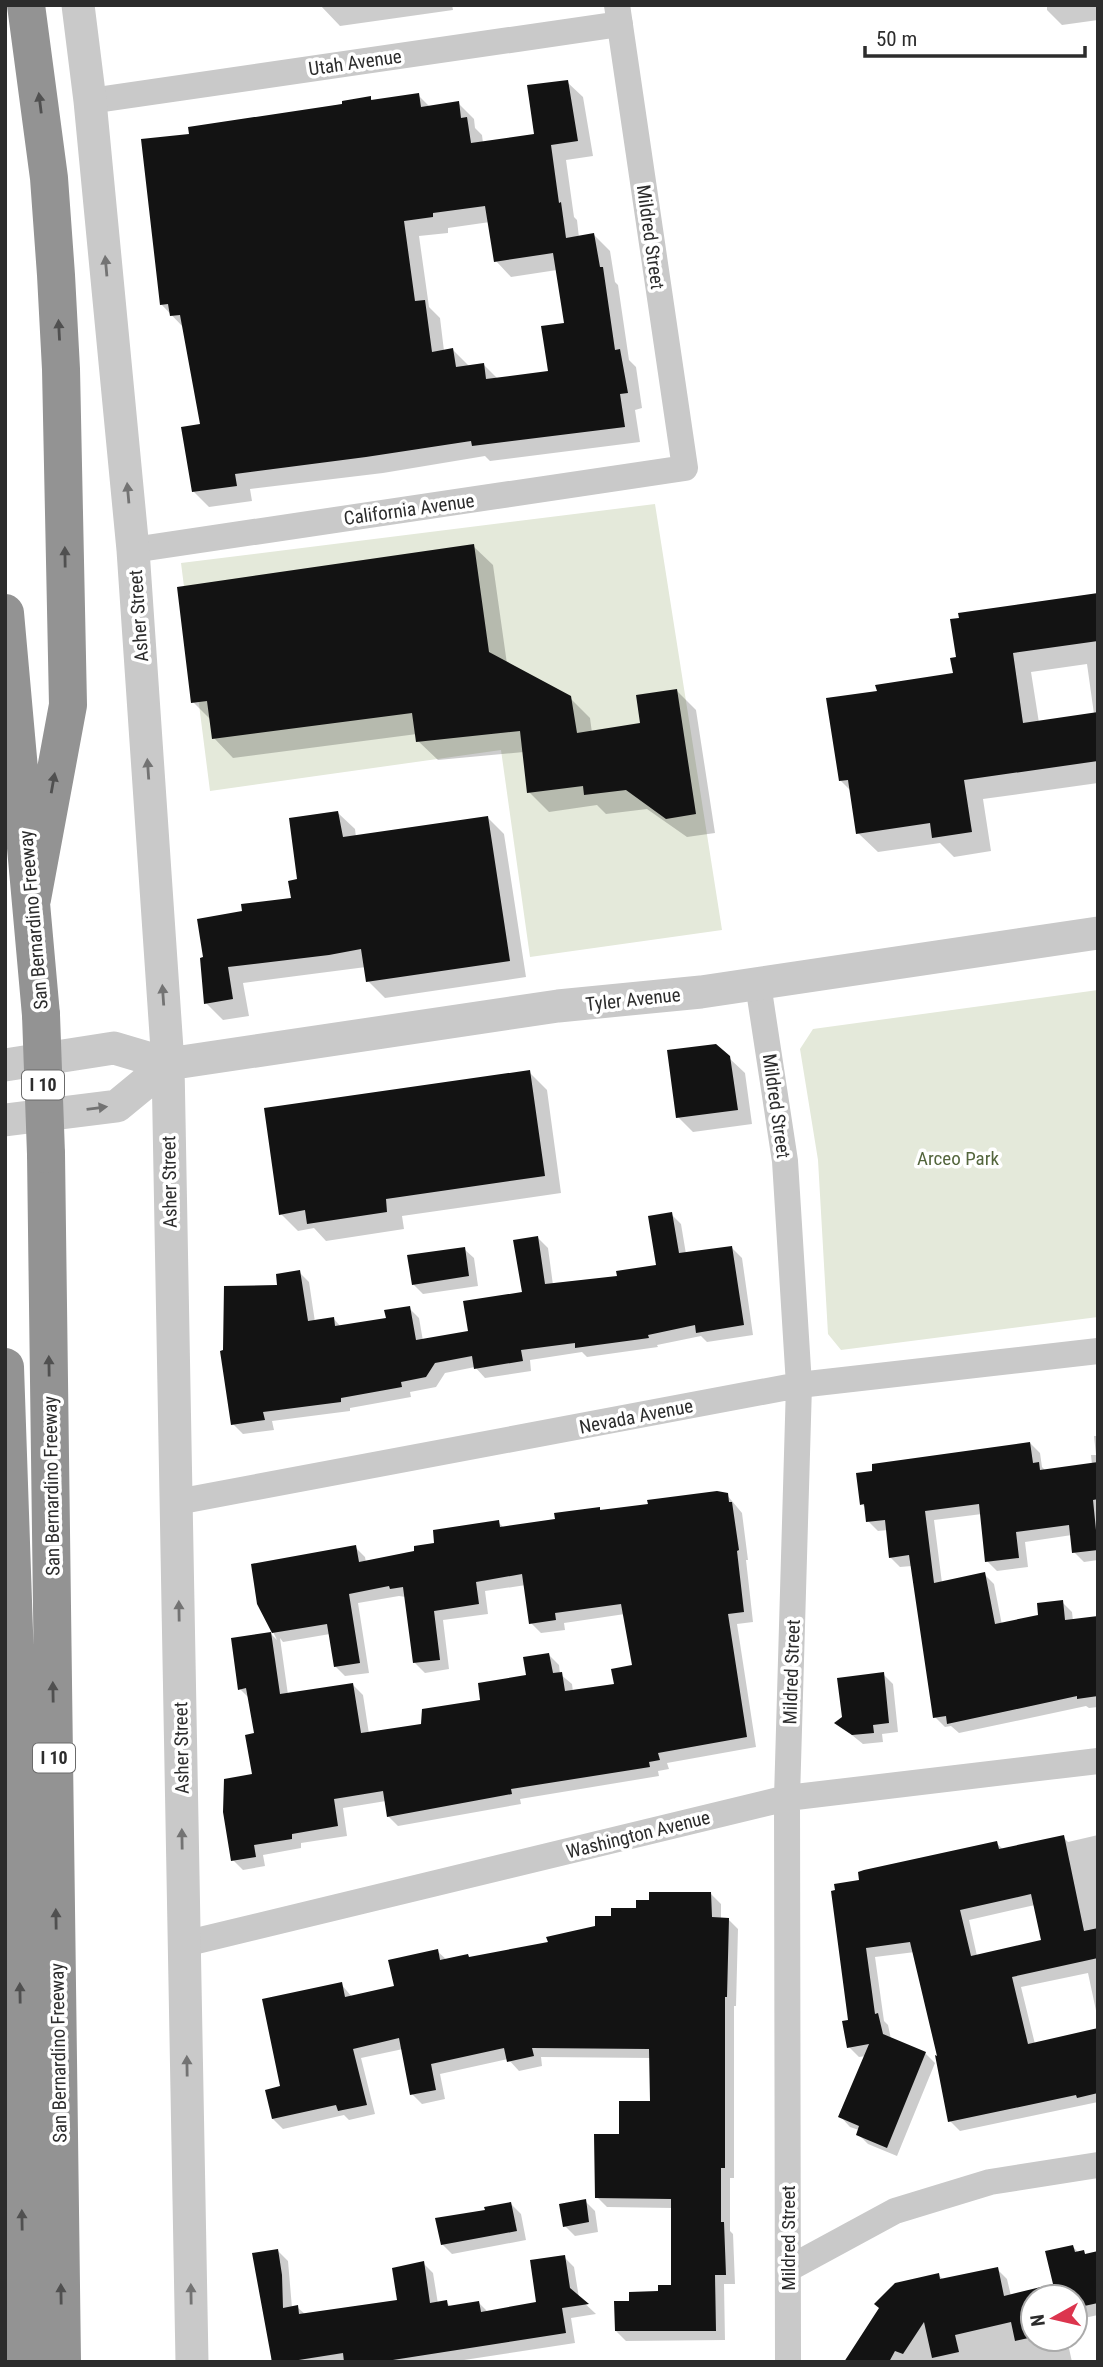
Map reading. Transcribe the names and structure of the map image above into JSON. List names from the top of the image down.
{
  "streets": {
    "highway": ["San Bernardino Freeway", "I 10"],
    "street": [
      "Utah Avenue",
      "Mildred Street",
      "California Avenue",
      "Asher Street",
      "Tyler Avenue",
      "Nevada Avenue",
      "Washington Avenue"
    ]
  },
  "crossings": [
    ["Utah Avenue", "Mildred Street"],
    ["Utah Avenue", "Asher Street"],
    ["Mildred Street", "California Avenue"],
    ["Mildred Street", "Tyler Avenue"],
    ["Mildred Street", "Nevada Avenue"],
    ["Mildred Street", "Washington Avenue"],
    ["California Avenue", "Asher Street"],
    ["Asher Street", "Tyler Avenue"],
    ["Asher Street", "Nevada Avenue"],
    ["Asher Street", "Washington Avenue"]
  ],
  "one_way": ["Asher Street"],
  "parks": ["Arceo Park"],
  "scale_bar": "50 m",
  "north": "left"
}
